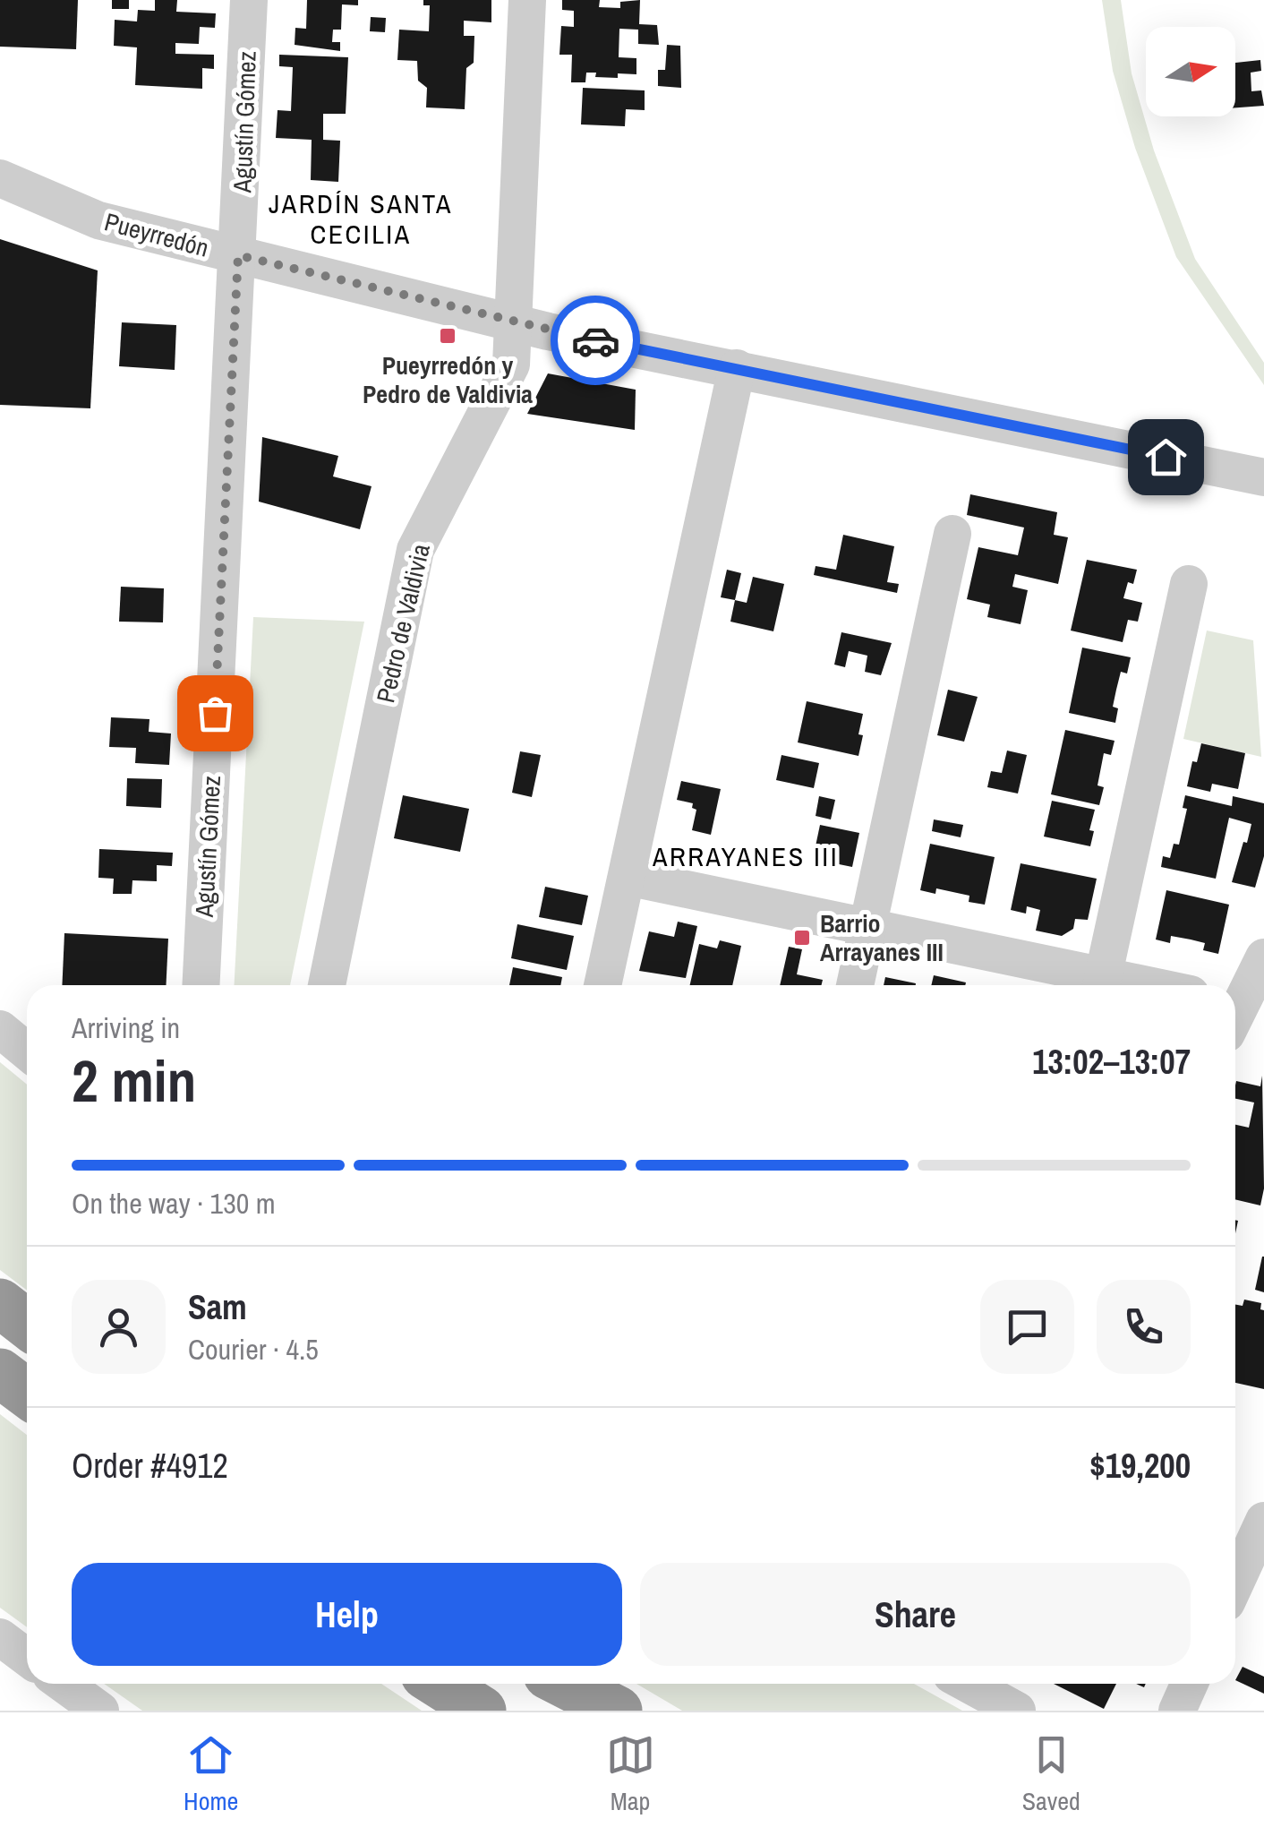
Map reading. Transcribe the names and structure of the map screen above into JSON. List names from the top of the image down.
{
  "streets": {
    "street": ["Agustín Gómez", "Pueyrredón", "Pedro de Valdivia"]
  },
  "crossings": [
    ["Agustín Gómez", "Pueyrredón"],
    ["Pueyrredón", "Pedro de Valdivia"]
  ],
  "districts": ["JARDÍN SANTA CECILIA", "ARRAYANES III"],
  "places": {
    "transit": ["Pueyrredón y Pedro de Valdivia", "Barrio Arrayanes III"]
  },
  "north": "right",
  "page": {
    "heading": ["2 min", "Arriving in", "13:02–13:07"],
    "panel": [
      "Sam",
      "Courier · 4.5",
      "Order #4912",
      "$19,200"
    ],
    "bar": "On the way · 130 m",
    "buttons": ["Help", "Share"],
    "tabs": ["Home", "Map", "Saved"]
  }
}
